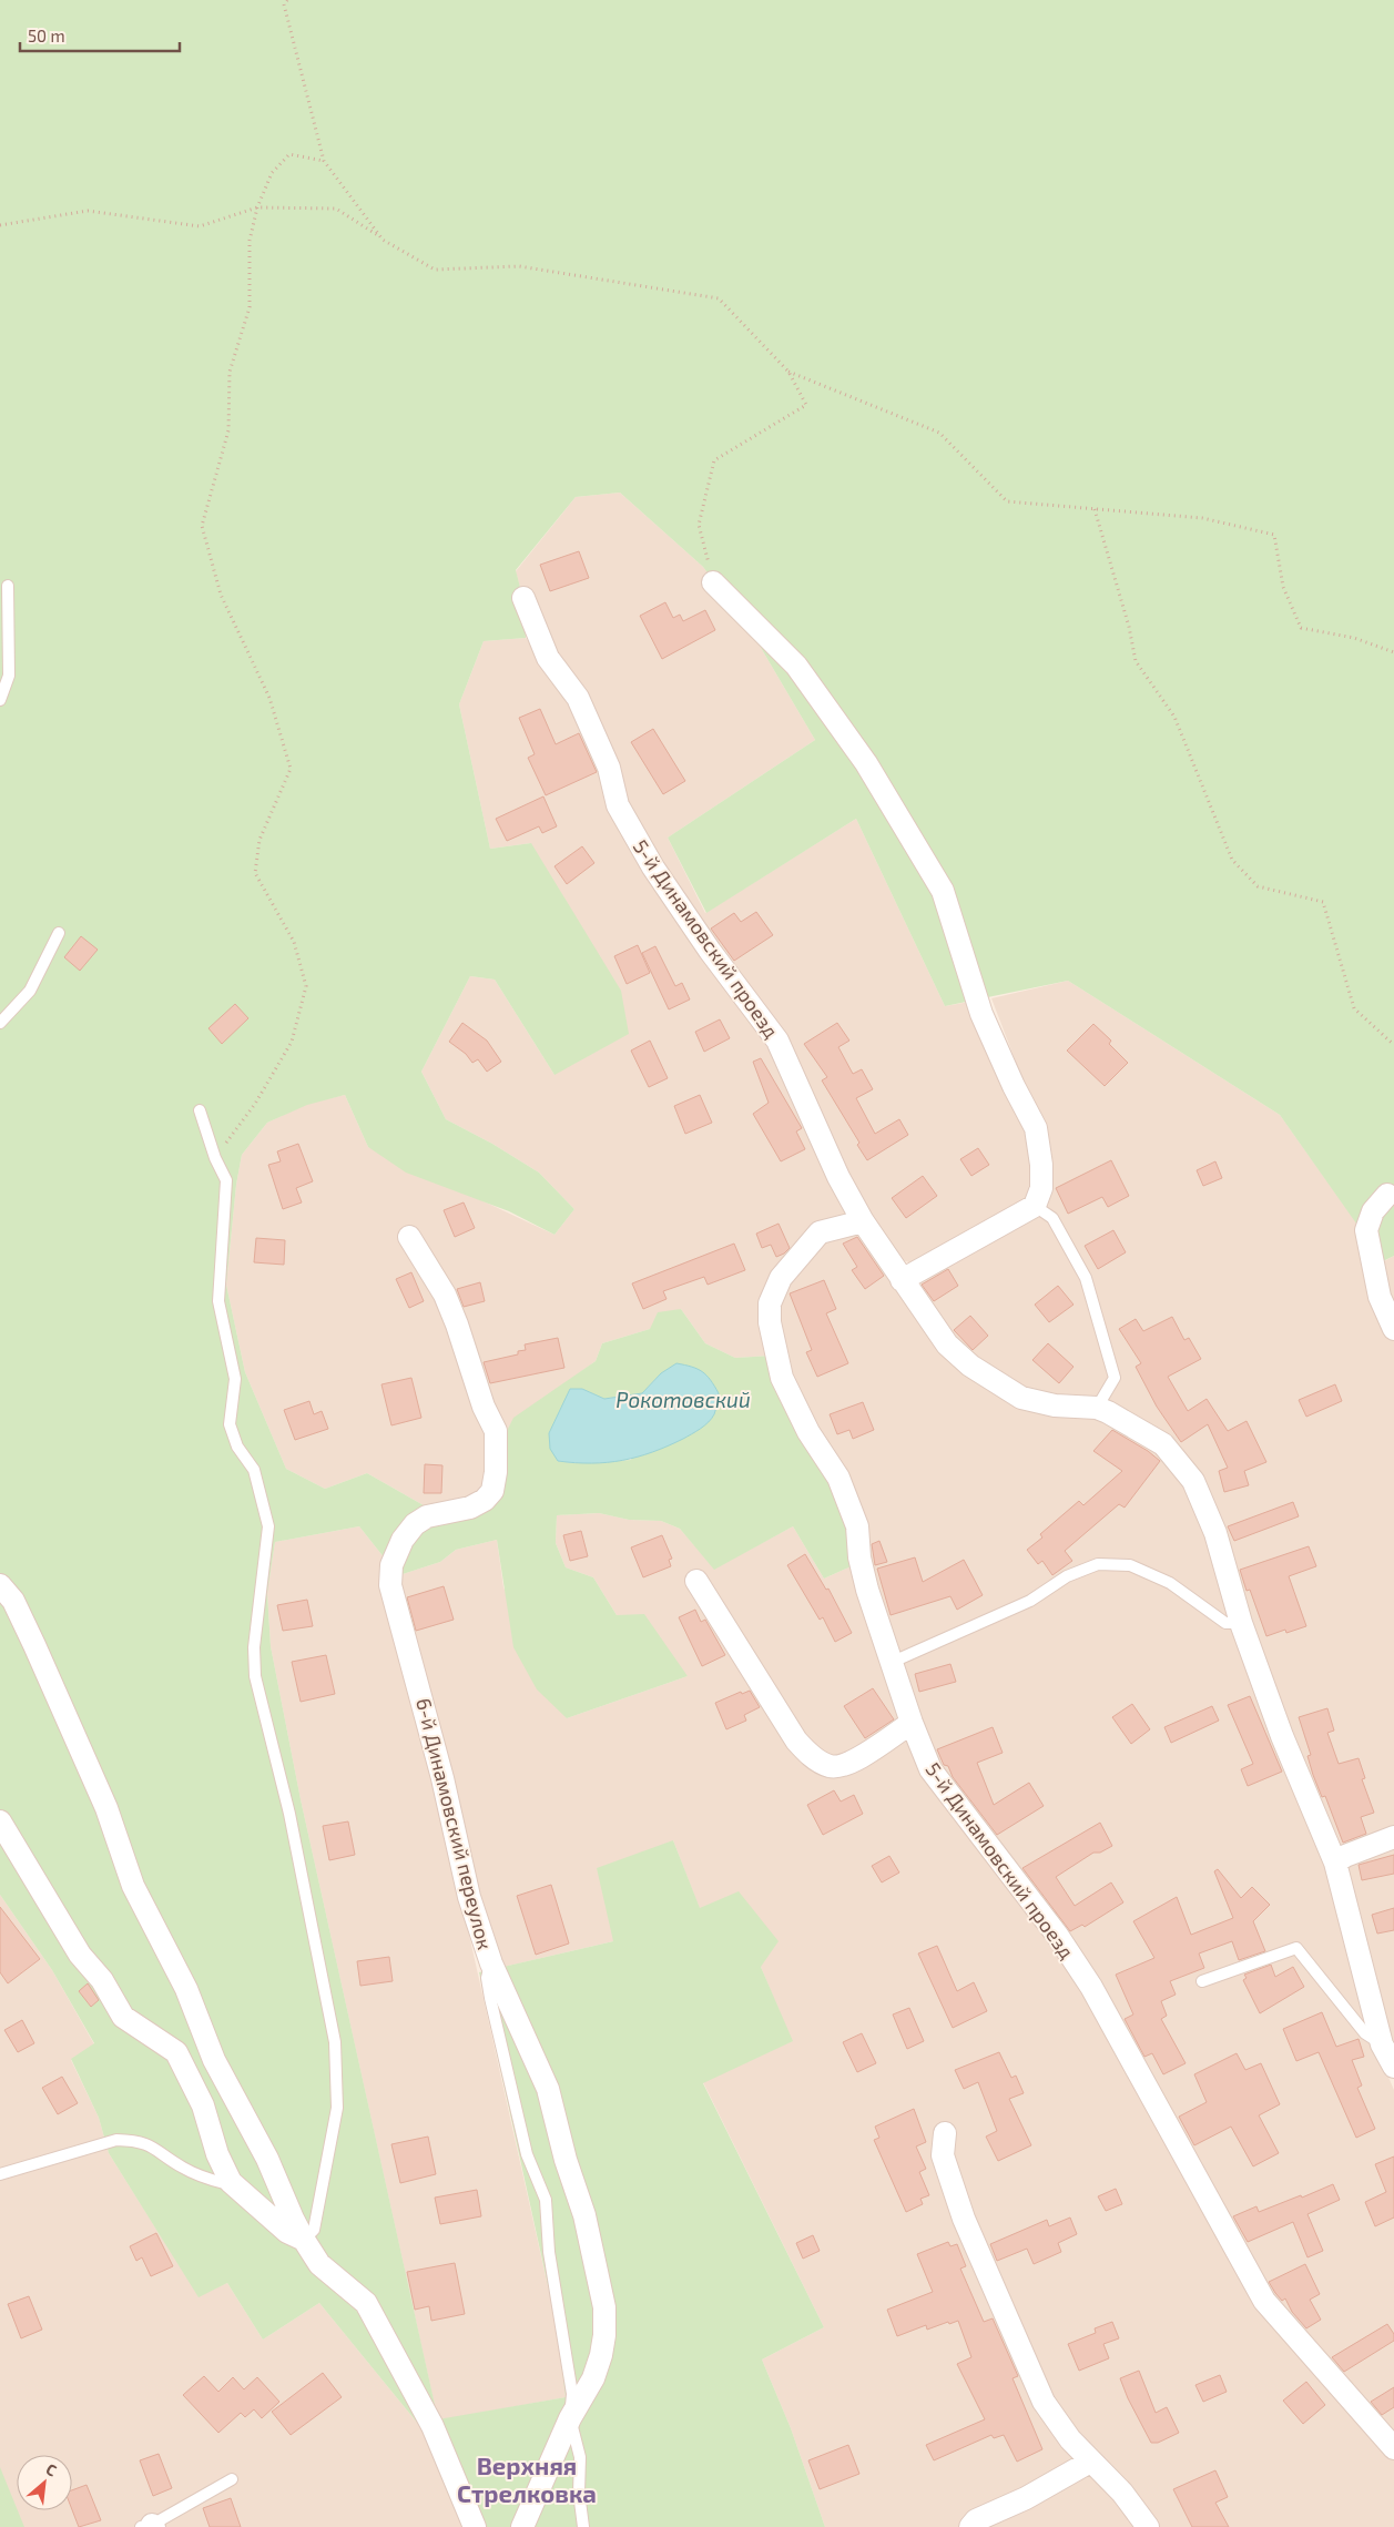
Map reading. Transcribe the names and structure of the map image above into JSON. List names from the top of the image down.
{
  "streets": {
    "street": ["5-й Динамовский проезд", "6-й Динамовский переулок"]
  },
  "districts": ["Верхняя Стрелковка"],
  "water": ["Рокотовский"],
  "scale_bar": "50 m",
  "north": "top right"
}
